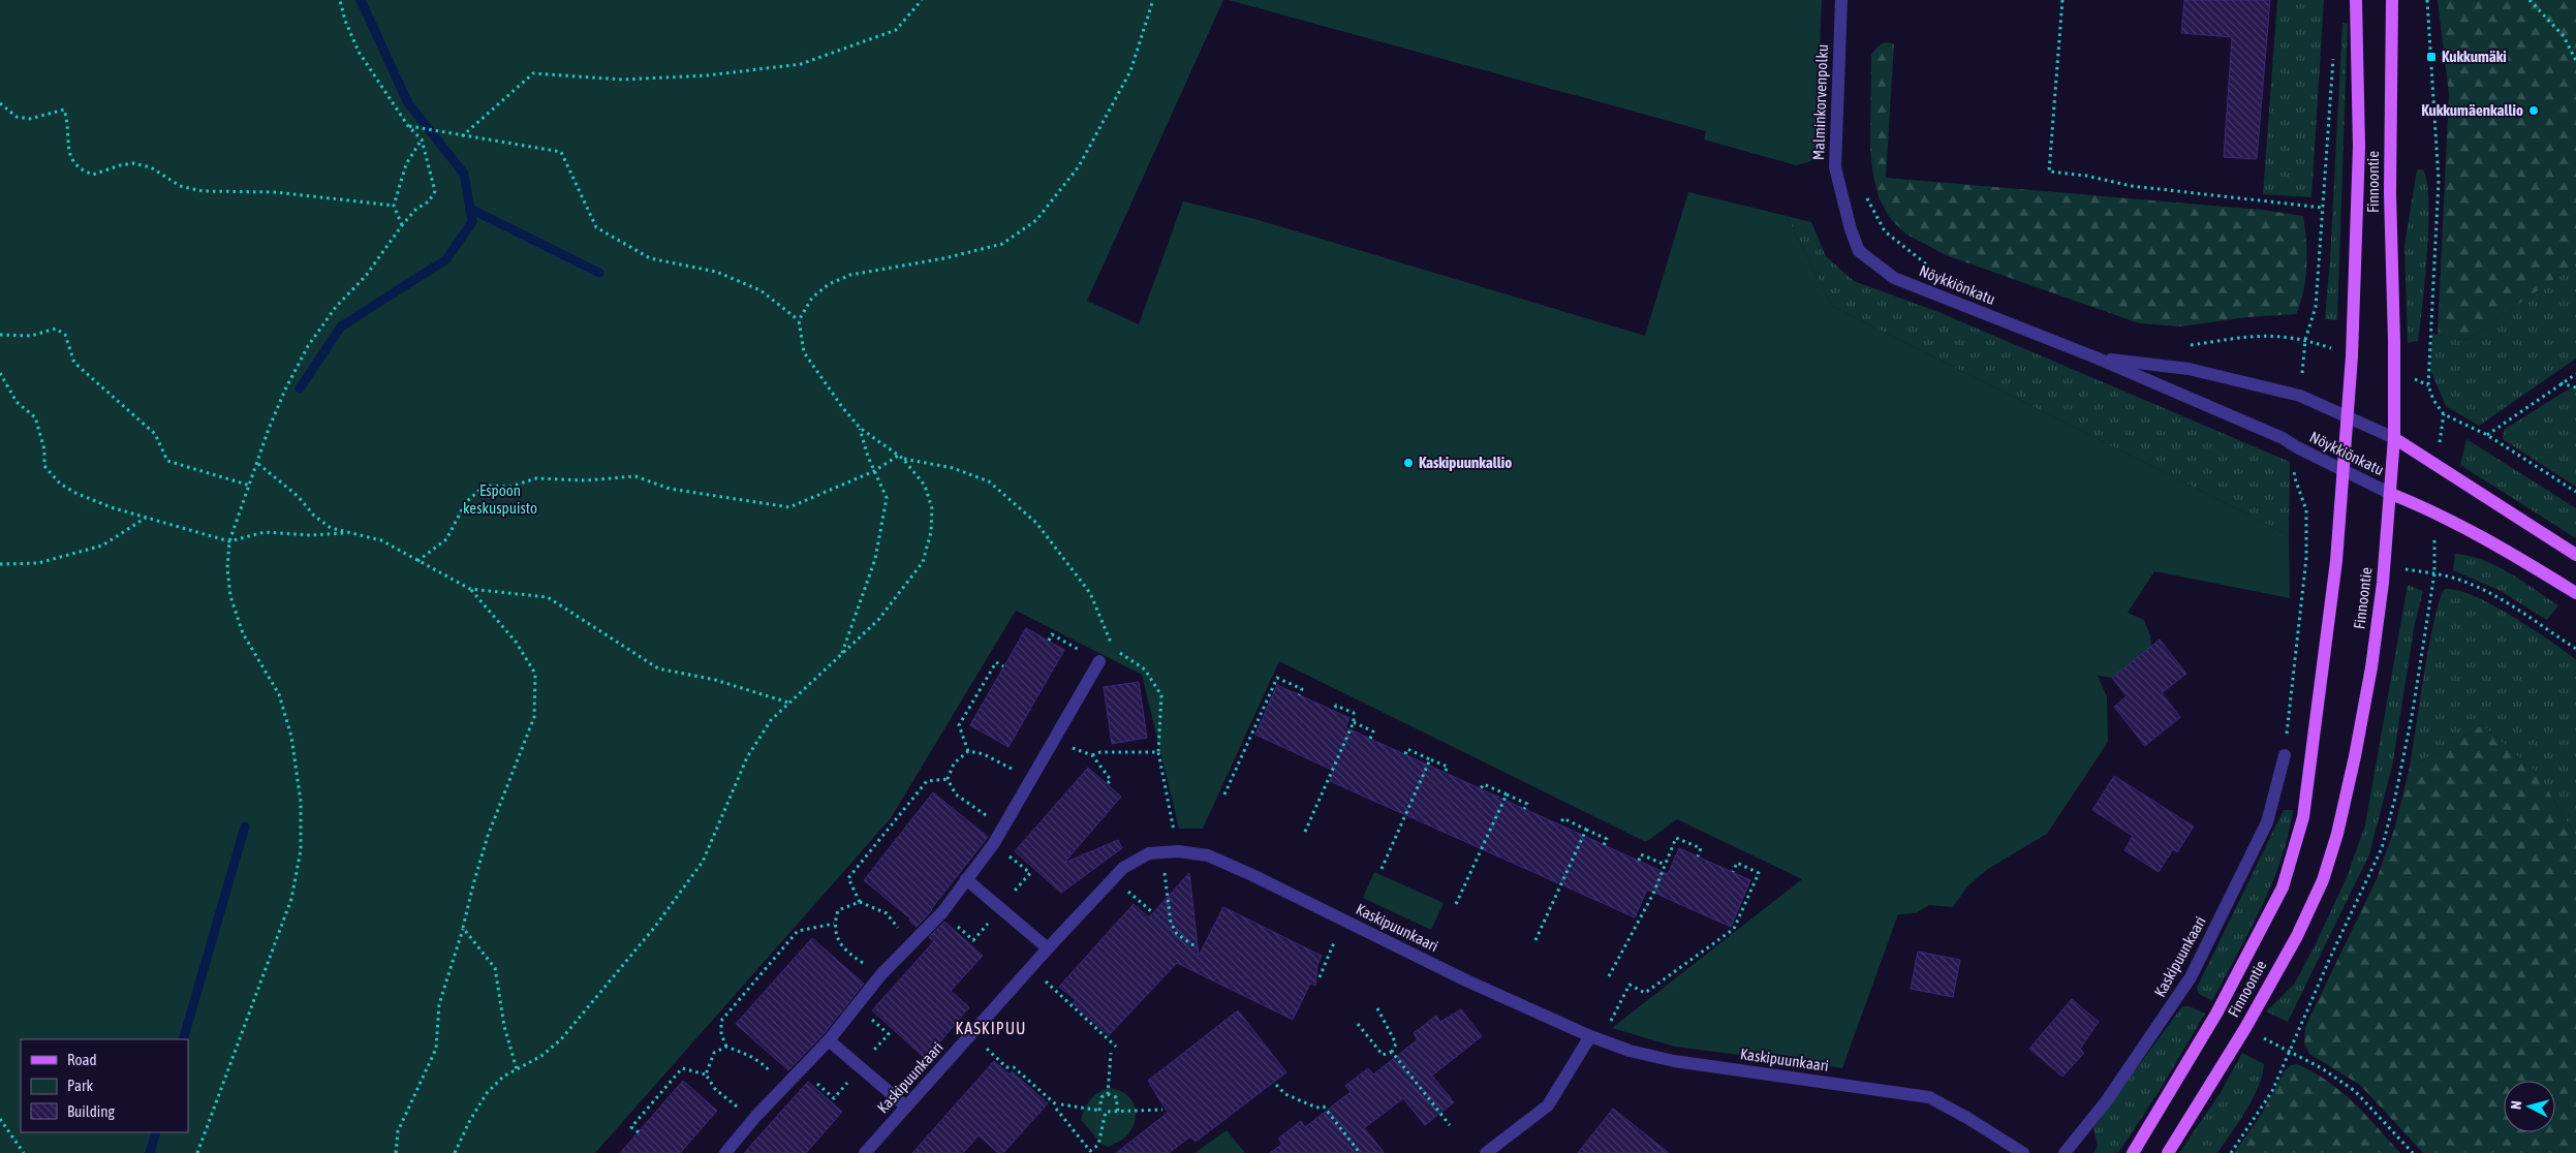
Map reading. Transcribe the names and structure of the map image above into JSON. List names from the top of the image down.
{
  "streets": {
    "main road": ["Finnoontie", "Nöykkiönkatu"],
    "street": ["Malminkorvenpolku", "Kaskipuunkaari"]
  },
  "crossings": [
    ["Malminkorvenpolku", "Nöykkiönkatu"],
    ["Finnoontie", "Nöykkiönkatu"]
  ],
  "districts": ["KASKIPUU"],
  "parks": ["Espoon keskuspuisto"],
  "places": {
    "transit": ["Kukkumäki"],
    "other": ["Kukkumäenkallio", "Kaskipuunkallio"]
  },
  "legend": ["Road", "Park", "Building"],
  "north": "left"
}
